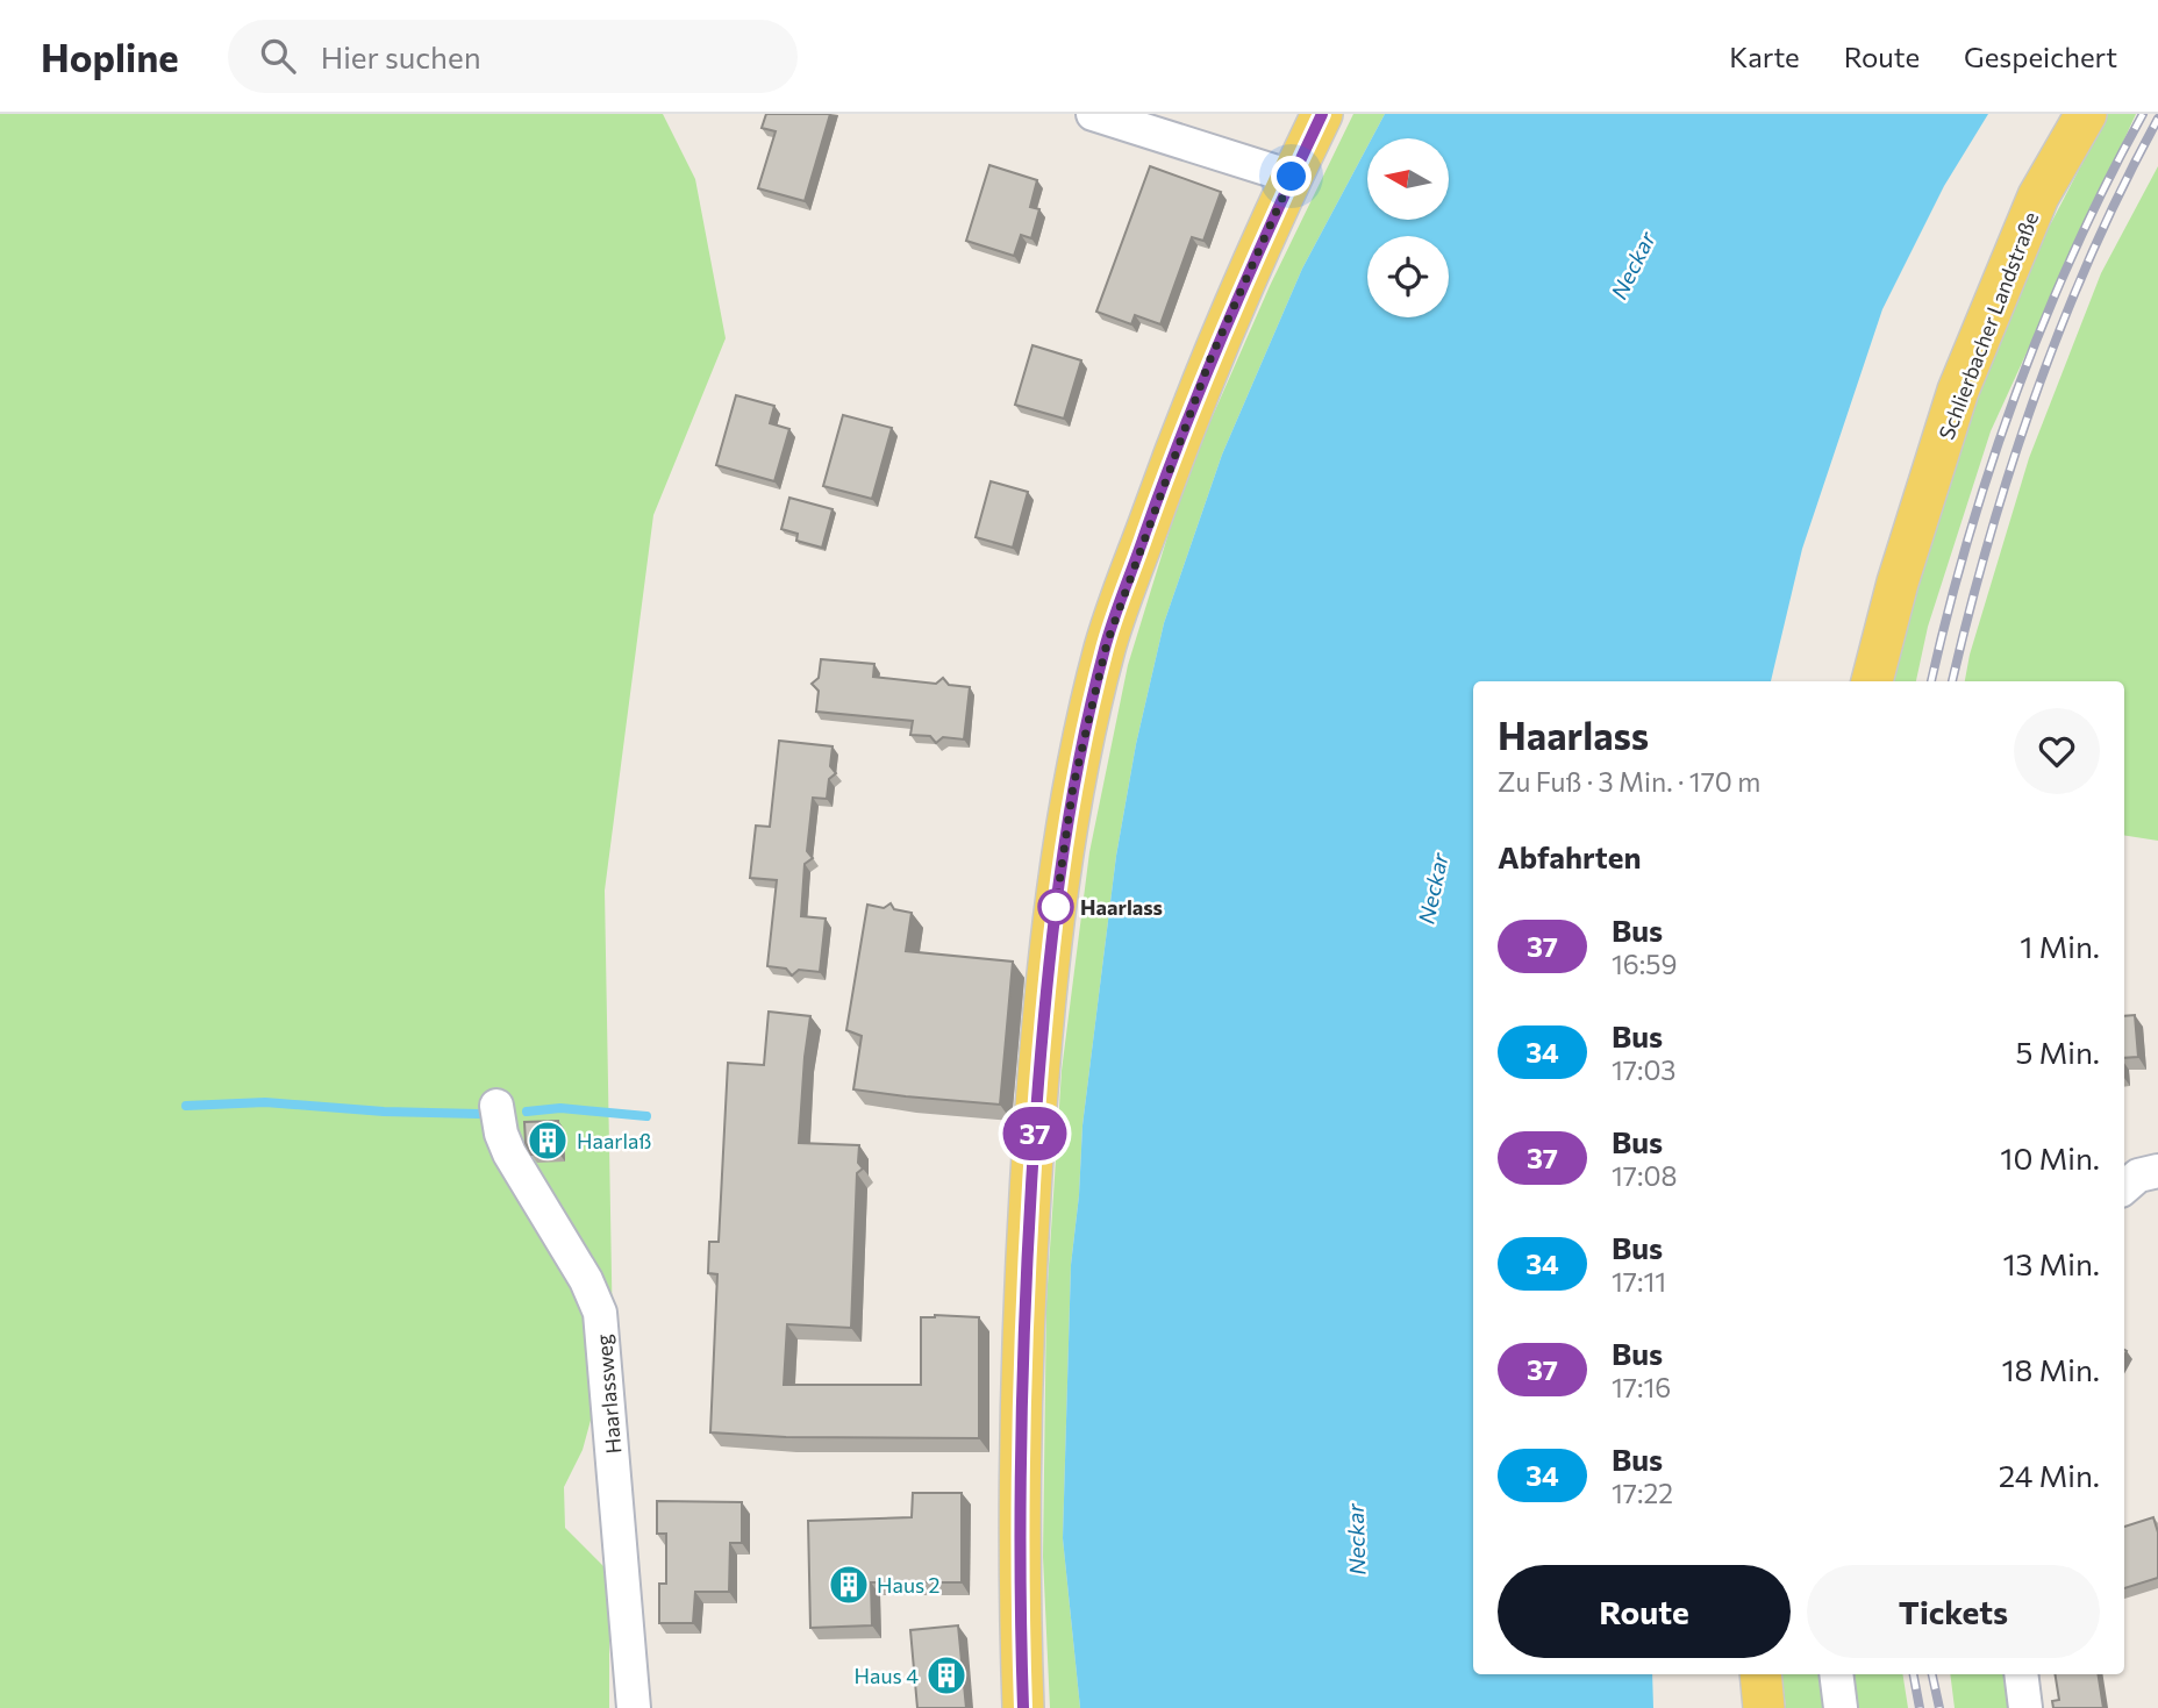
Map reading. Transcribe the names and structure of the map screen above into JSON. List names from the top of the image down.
{
  "streets": {
    "main road": ["Schlierbacher Landstraße"],
    "street": ["Haarlassweg"]
  },
  "water": ["Neckar"],
  "places": {
    "other": ["Haarlass"],
    "building": ["Haarlaß", "Haus 2", "Haus 4"]
  },
  "lines": ["bus line 37"],
  "north": "left",
  "page": {
    "header": "Hopline",
    "search": "Hier suchen",
    "nav": ["Karte", "Route", "Gespeichert"],
    "on_map": "37",
    "heading": [
      ["Haarlass", "Zu Fuß · 3 Min. · 170 m"],
      "Abfahrten"
    ],
    "list": [
      {
        "mark": "37",
        "name": "Bus",
        "note": "16:59",
        "value": "1 Min."
      },
      {
        "mark": "34",
        "name": "Bus",
        "note": "17:03",
        "value": "5 Min."
      },
      {
        "mark": "37",
        "name": "Bus",
        "note": "17:08",
        "value": "10 Min."
      },
      {
        "mark": "34",
        "name": "Bus",
        "note": "17:11",
        "value": "13 Min."
      },
      {
        "mark": "37",
        "name": "Bus",
        "note": "17:16",
        "value": "18 Min."
      },
      {
        "mark": "34",
        "name": "Bus",
        "note": "17:22",
        "value": "24 Min."
      }
    ],
    "buttons": ["Route", "Tickets"]
  }
}
